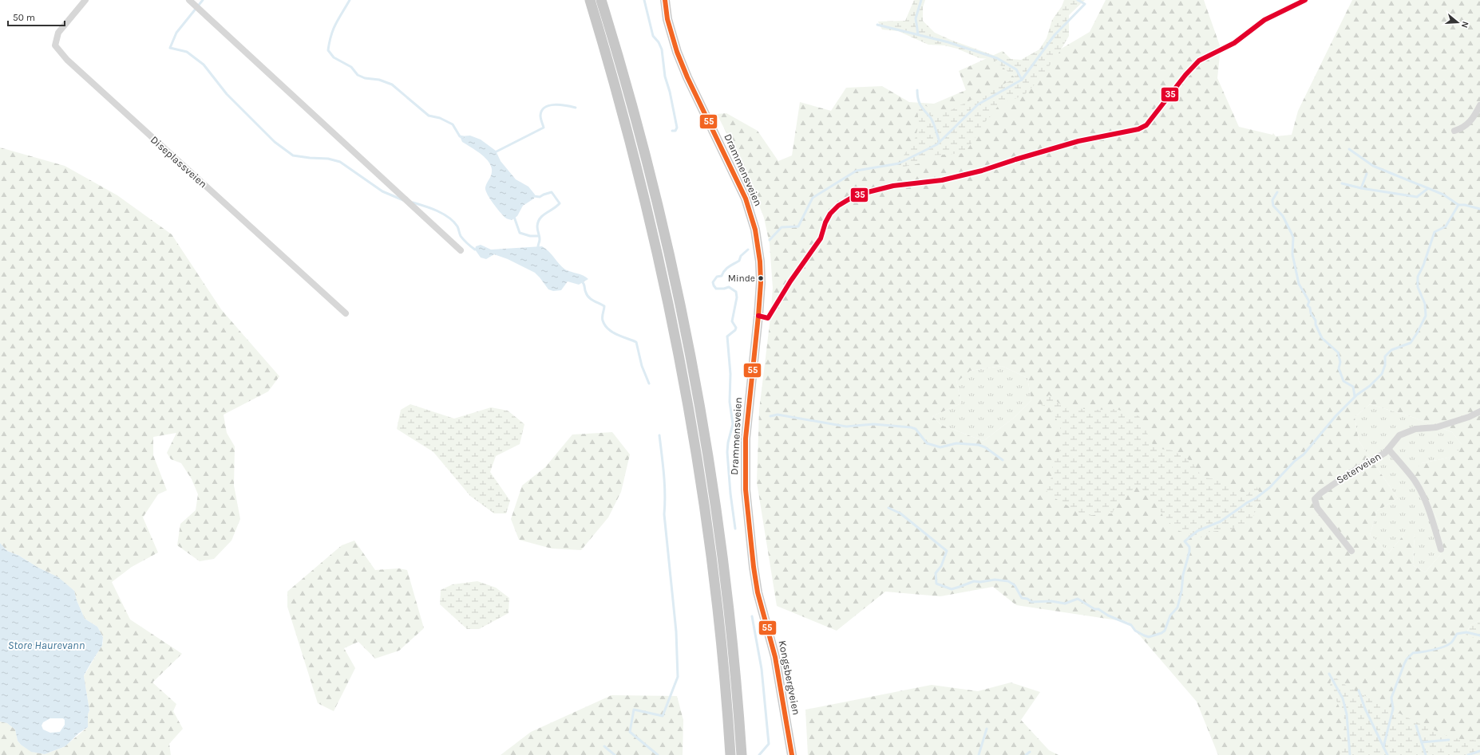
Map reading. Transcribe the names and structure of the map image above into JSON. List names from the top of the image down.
{
  "streets": {
    "main road": ["Drammensveien", "Kongsbergveien"],
    "street": ["Diseplassveien", "Seterveien"]
  },
  "crossings": [
    ["Drammensveien", "Kongsbergveien"]
  ],
  "water": ["Store Haurevann"],
  "places": ["Minde"],
  "lines": ["transit line 55", "transit line 35"],
  "scale_bar": "50 m",
  "north": "right"
}
